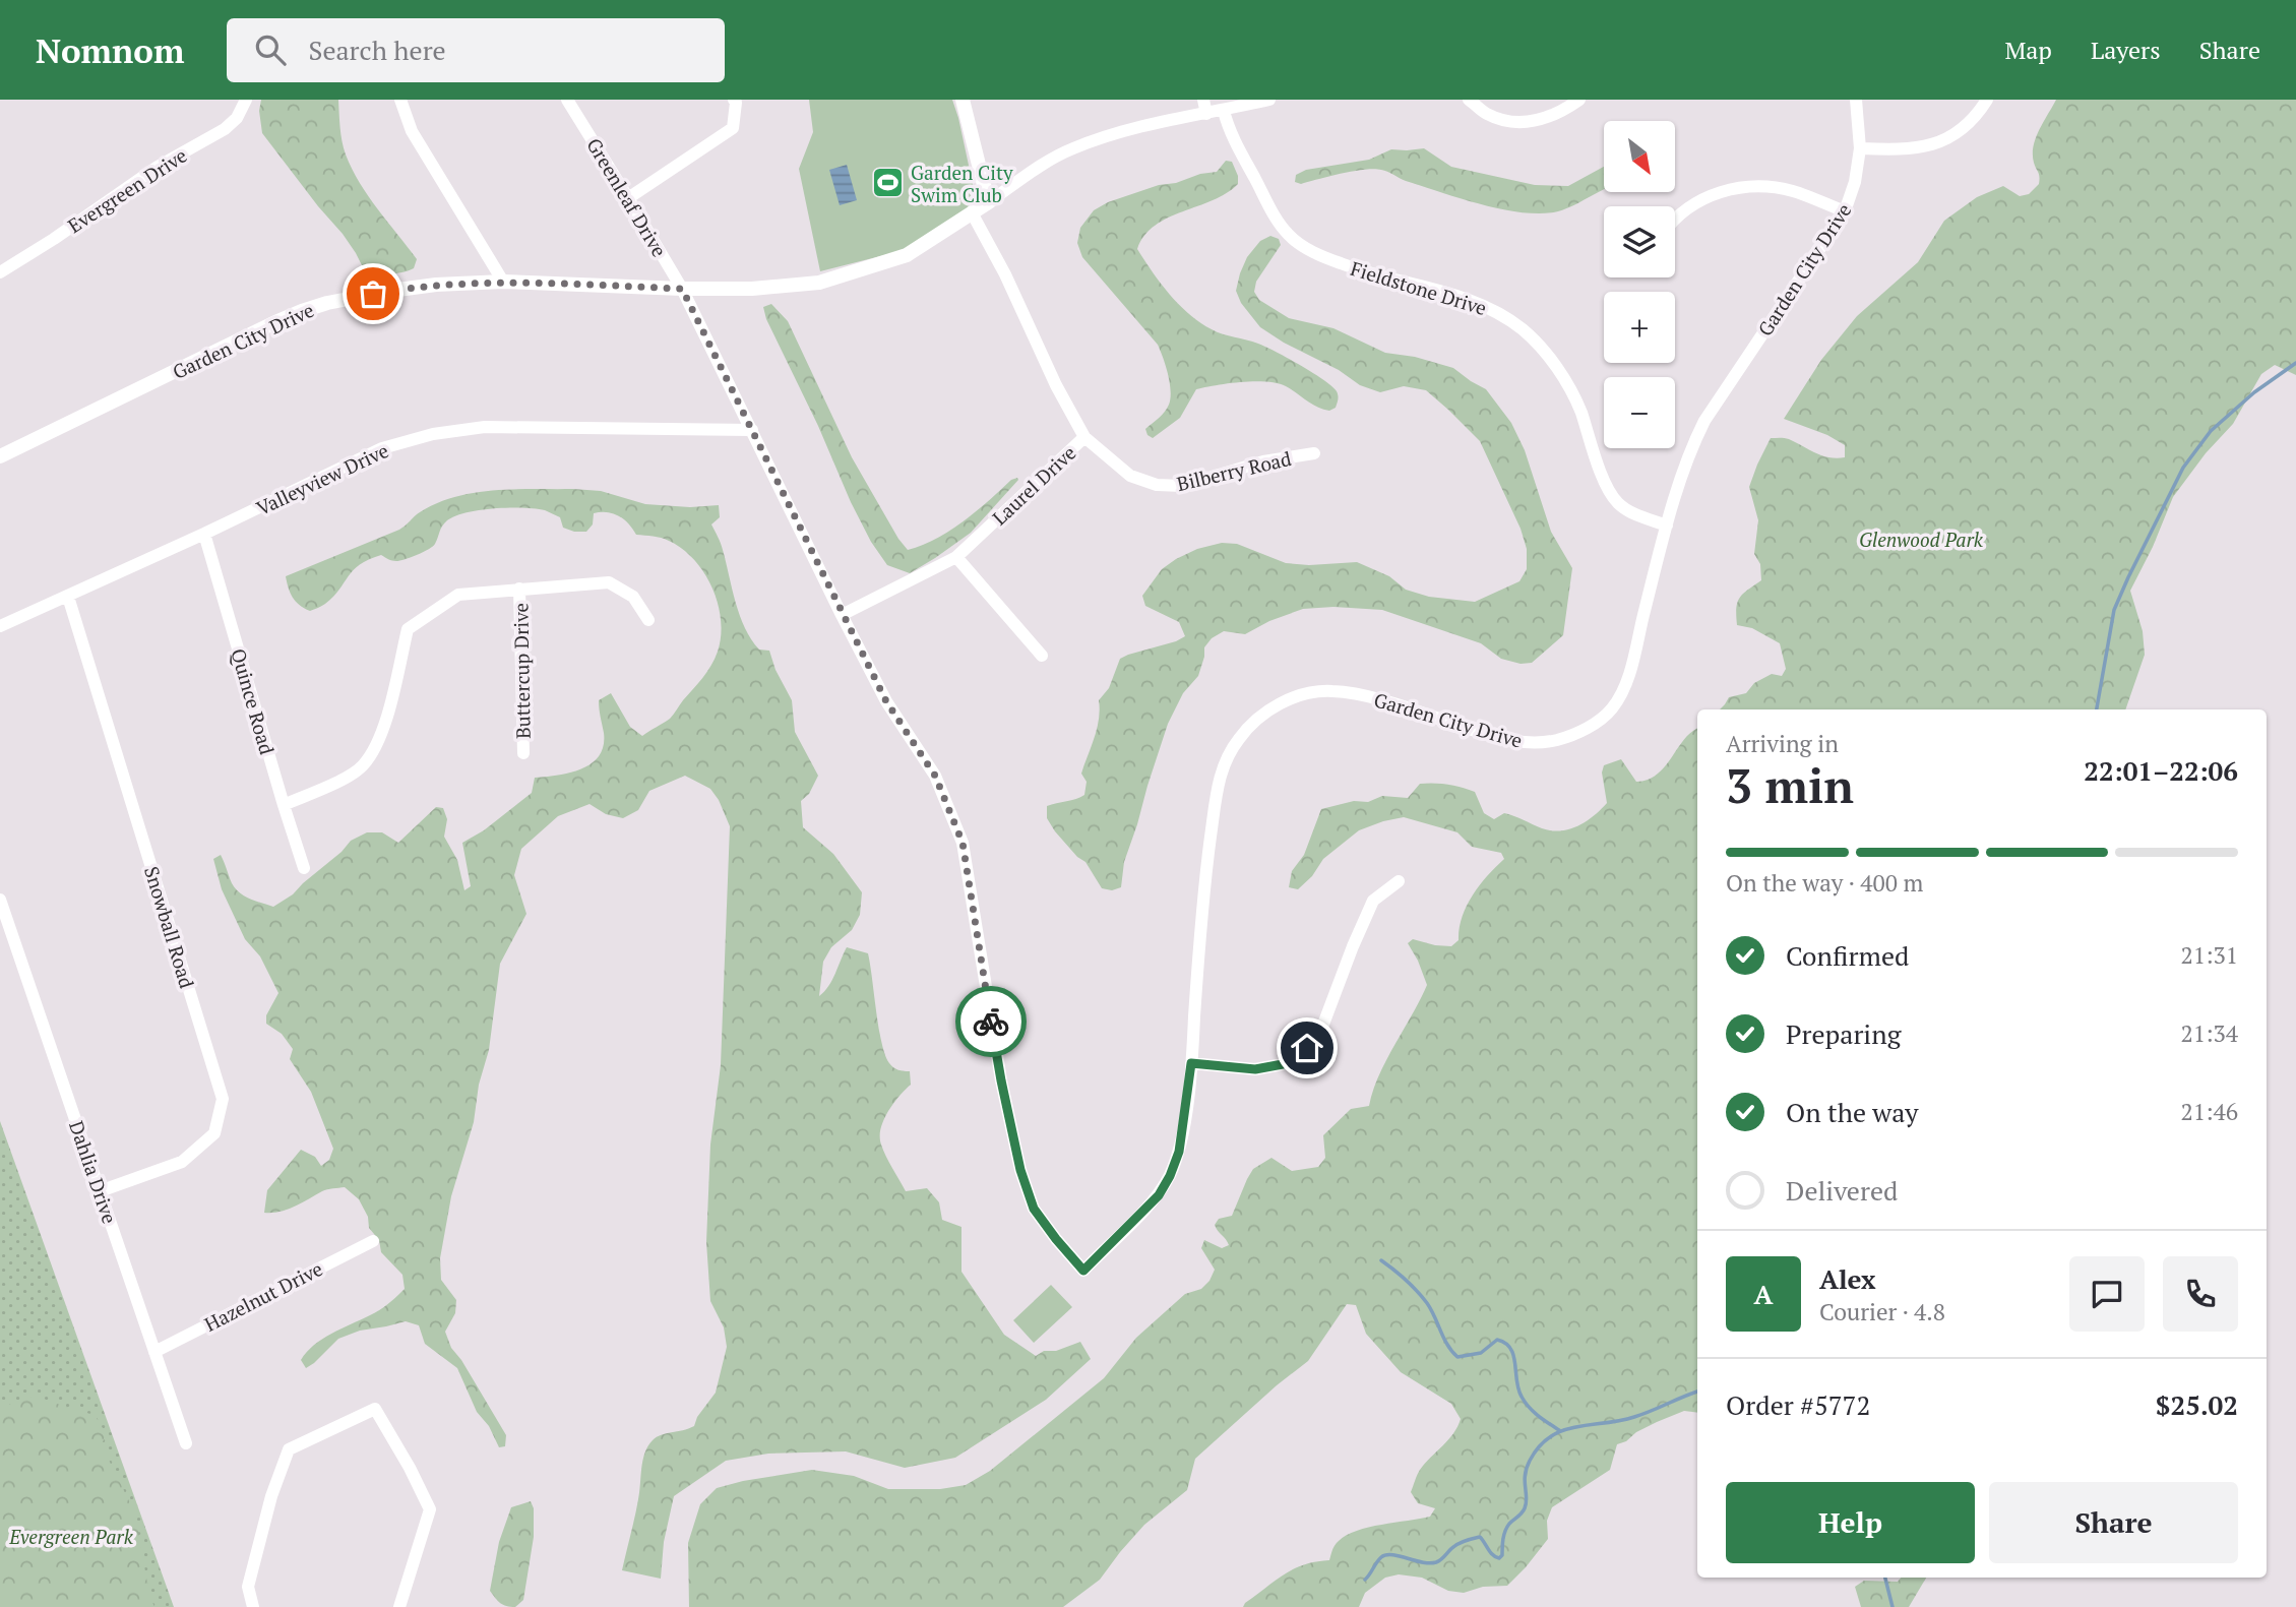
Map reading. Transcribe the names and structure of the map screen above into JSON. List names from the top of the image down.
{
  "streets": {
    "street": [
      "Evergreen Drive",
      "Greenleaf Drive",
      "Garden City Drive",
      "Fieldstone Drive",
      "Bilberry Road",
      "Valleyview Drive",
      "Laurel Drive",
      "Buttercup Drive",
      "Quince Road",
      "Snowball Road",
      "Dahlia Drive",
      "Hazelnut Drive"
    ]
  },
  "crossings": [
    ["Greenleaf Drive", "Garden City Drive"],
    ["Greenleaf Drive", "Valleyview Drive"],
    ["Greenleaf Drive", "Laurel Drive"],
    ["Garden City Drive", "Fieldstone Drive"],
    ["Garden City Drive", "Laurel Drive"],
    ["Bilberry Road", "Laurel Drive"],
    ["Valleyview Drive", "Quince Road"],
    ["Valleyview Drive", "Snowball Road"],
    ["Snowball Road", "Dahlia Drive"],
    ["Dahlia Drive", "Hazelnut Drive"]
  ],
  "parks": ["Glenwood Park", "Evergreen Park"],
  "places": {
    "sports": ["Garden City Swim Club"]
  },
  "north": "bottom right",
  "page": {
    "header": "Nomnom",
    "search": "Search here",
    "nav": ["Map", "Layers", "Share"],
    "map_buttons": ["+", "−"],
    "heading": ["3 min", "Arriving in", "22:01–22:06"],
    "panel": [
      "Alex",
      "Courier · 4.8",
      "Order #5772",
      "$25.02"
    ],
    "bar": "On the way · 400 m",
    "list": [
      ["Confirmed", "21:31"],
      ["Preparing", "21:34"],
      ["On the way", "21:46"],
      "Delivered"
    ],
    "round": "A",
    "buttons": ["Help", "Share"]
  }
}
